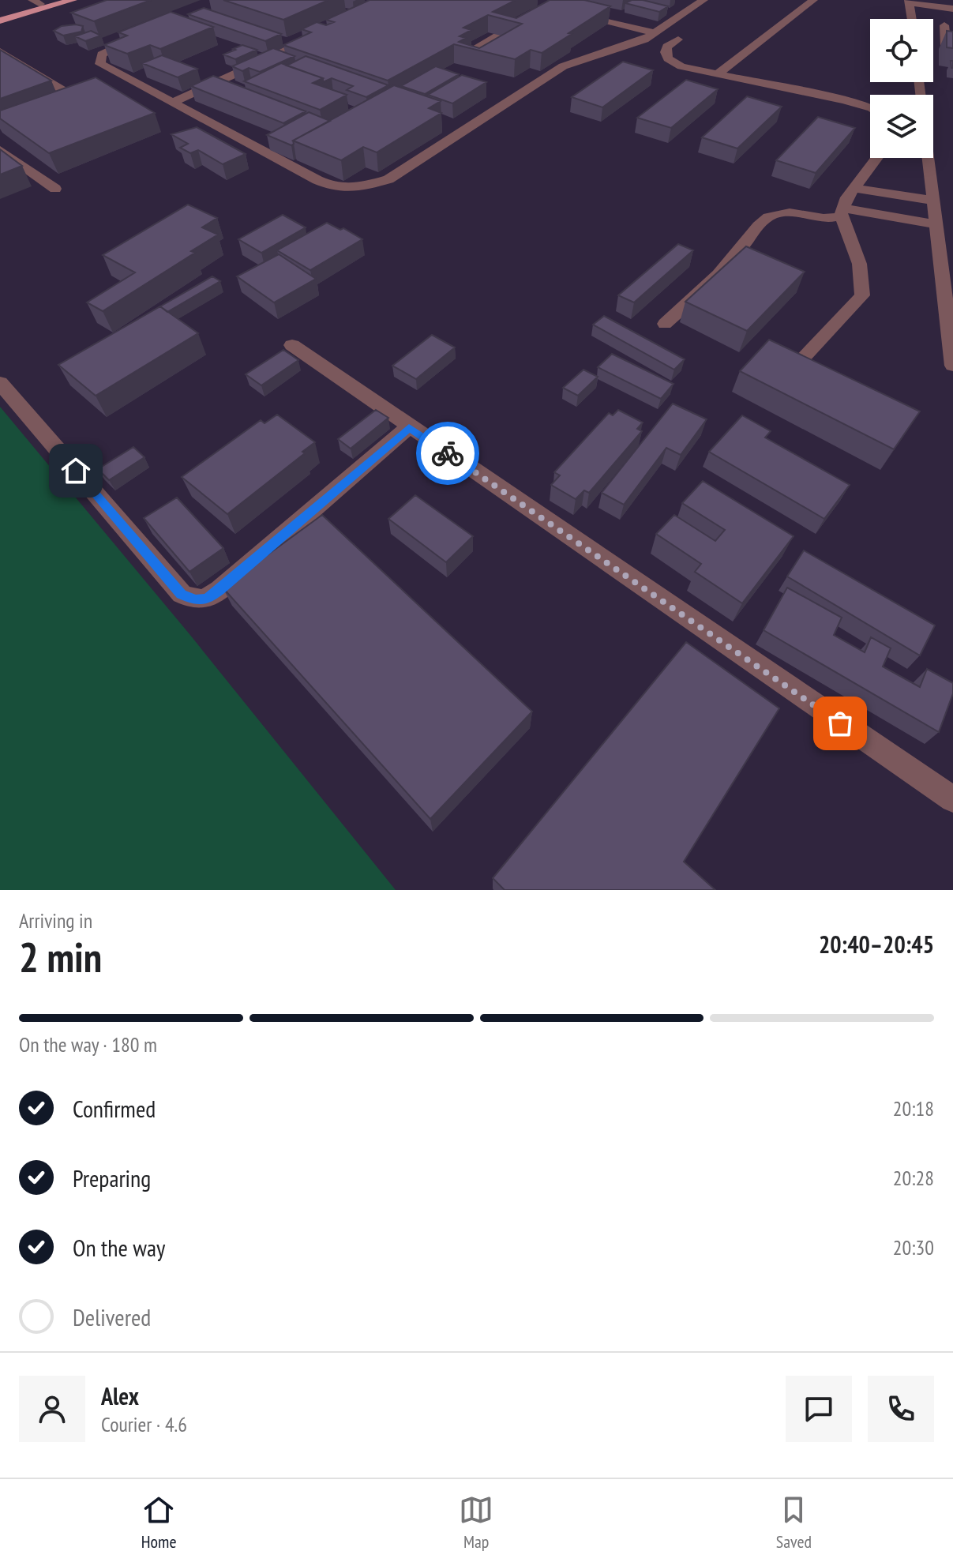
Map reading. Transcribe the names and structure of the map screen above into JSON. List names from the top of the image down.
{
  "page": {
    "heading": ["2 min", "Arriving in", "20:40–20:45"],
    "panel": ["Alex", "Courier · 4.6"],
    "bar": "On the way · 180 m",
    "list": [
      ["Confirmed", "20:18"],
      ["Preparing", "20:28"],
      ["On the way", "20:30"],
      "Delivered"
    ],
    "tabs": ["Home", "Map", "Saved"]
  }
}
